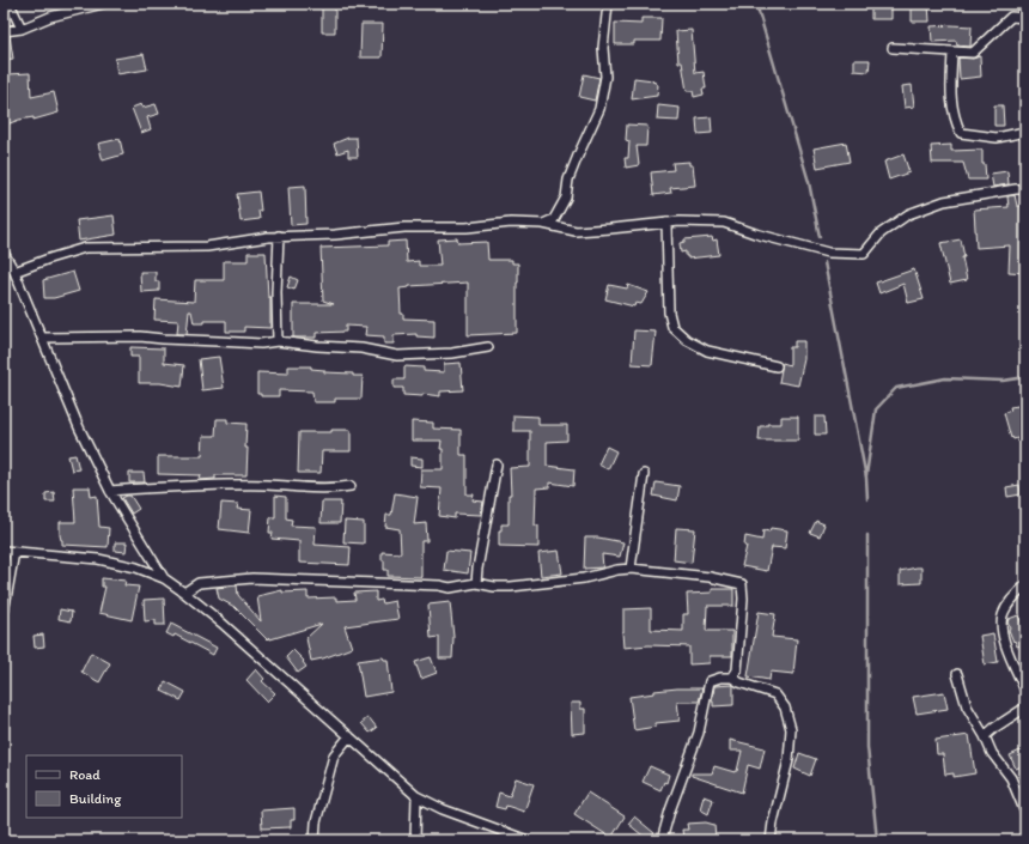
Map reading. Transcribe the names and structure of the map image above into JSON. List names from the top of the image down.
{
  "legend": ["Road", "Building"]
}
